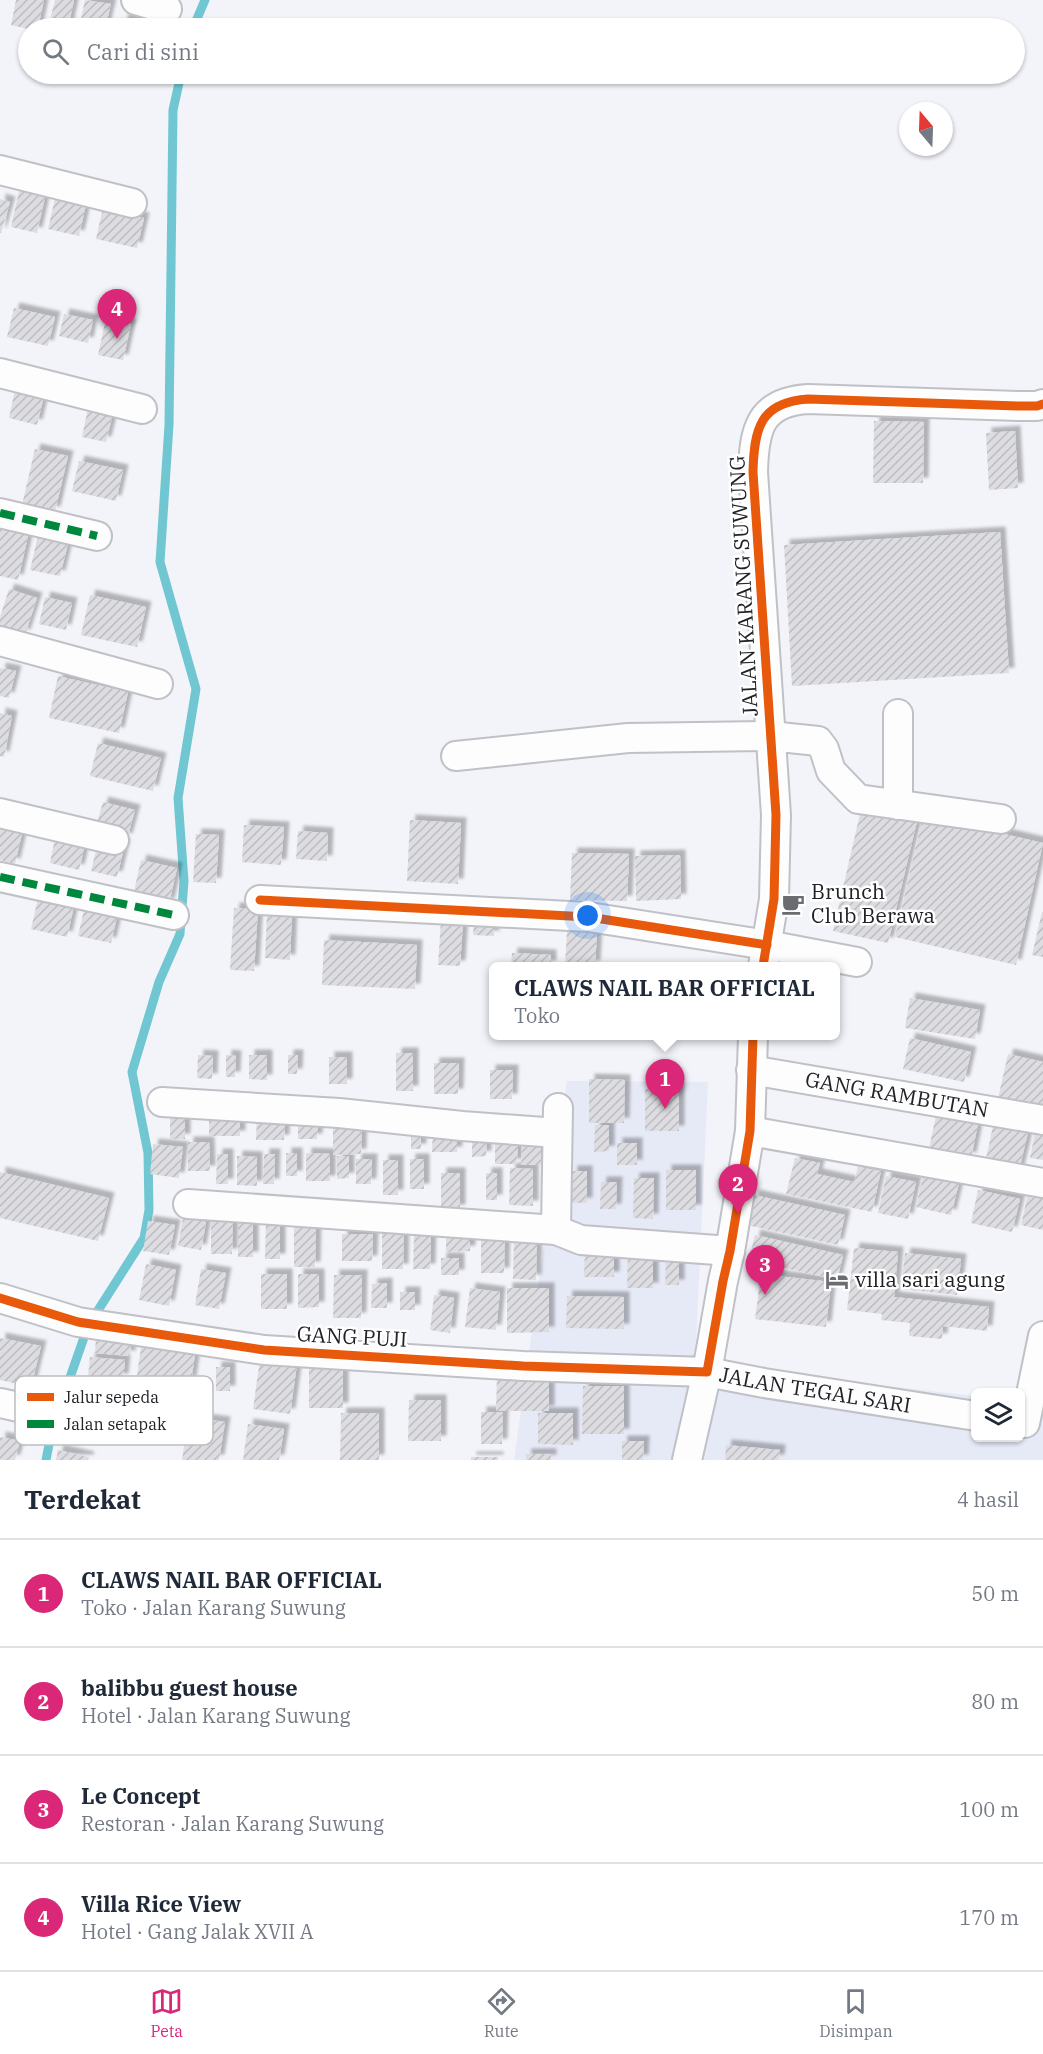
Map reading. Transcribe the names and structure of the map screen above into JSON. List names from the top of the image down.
{
  "streets": {
    "street": [
      "JALAN KARANG SUWUNG",
      "GANG RAMBUTAN",
      "GANG PUJI",
      "JALAN TEGAL SARI"
    ]
  },
  "crossings": [
    ["GANG PUJI", "JALAN TEGAL SARI"]
  ],
  "places": {
    "cafe": ["Brunch Club Berawa"],
    "hotel": ["villa sari agung"]
  },
  "legend": ["Jalur sepeda", "Jalan setapak"],
  "north": "top",
  "page": {
    "search": "Cari di sini",
    "pins": [
      "4",
      "1",
      "2",
      "3"
    ],
    "popup": ["CLAWS NAIL BAR OFFICIAL", "Toko"],
    "heading": ["Terdekat", "4 hasil"],
    "list": [
      {
        "mark": "1",
        "name": "CLAWS NAIL BAR OFFICIAL",
        "note": "Toko · Jalan Karang Suwung",
        "value": "50 m"
      },
      {
        "mark": "2",
        "name": "balibbu guest house",
        "note": "Hotel · Jalan Karang Suwung",
        "value": "80 m"
      },
      {
        "mark": "3",
        "name": "Le Concept",
        "note": "Restoran · Jalan Karang Suwung",
        "value": "100 m"
      },
      {
        "mark": "4",
        "name": "Villa Rice View",
        "note": "Hotel · Gang Jalak XVII A",
        "value": "170 m"
      }
    ],
    "nav": ["Peta", "Rute", "Disimpan"]
  }
}
